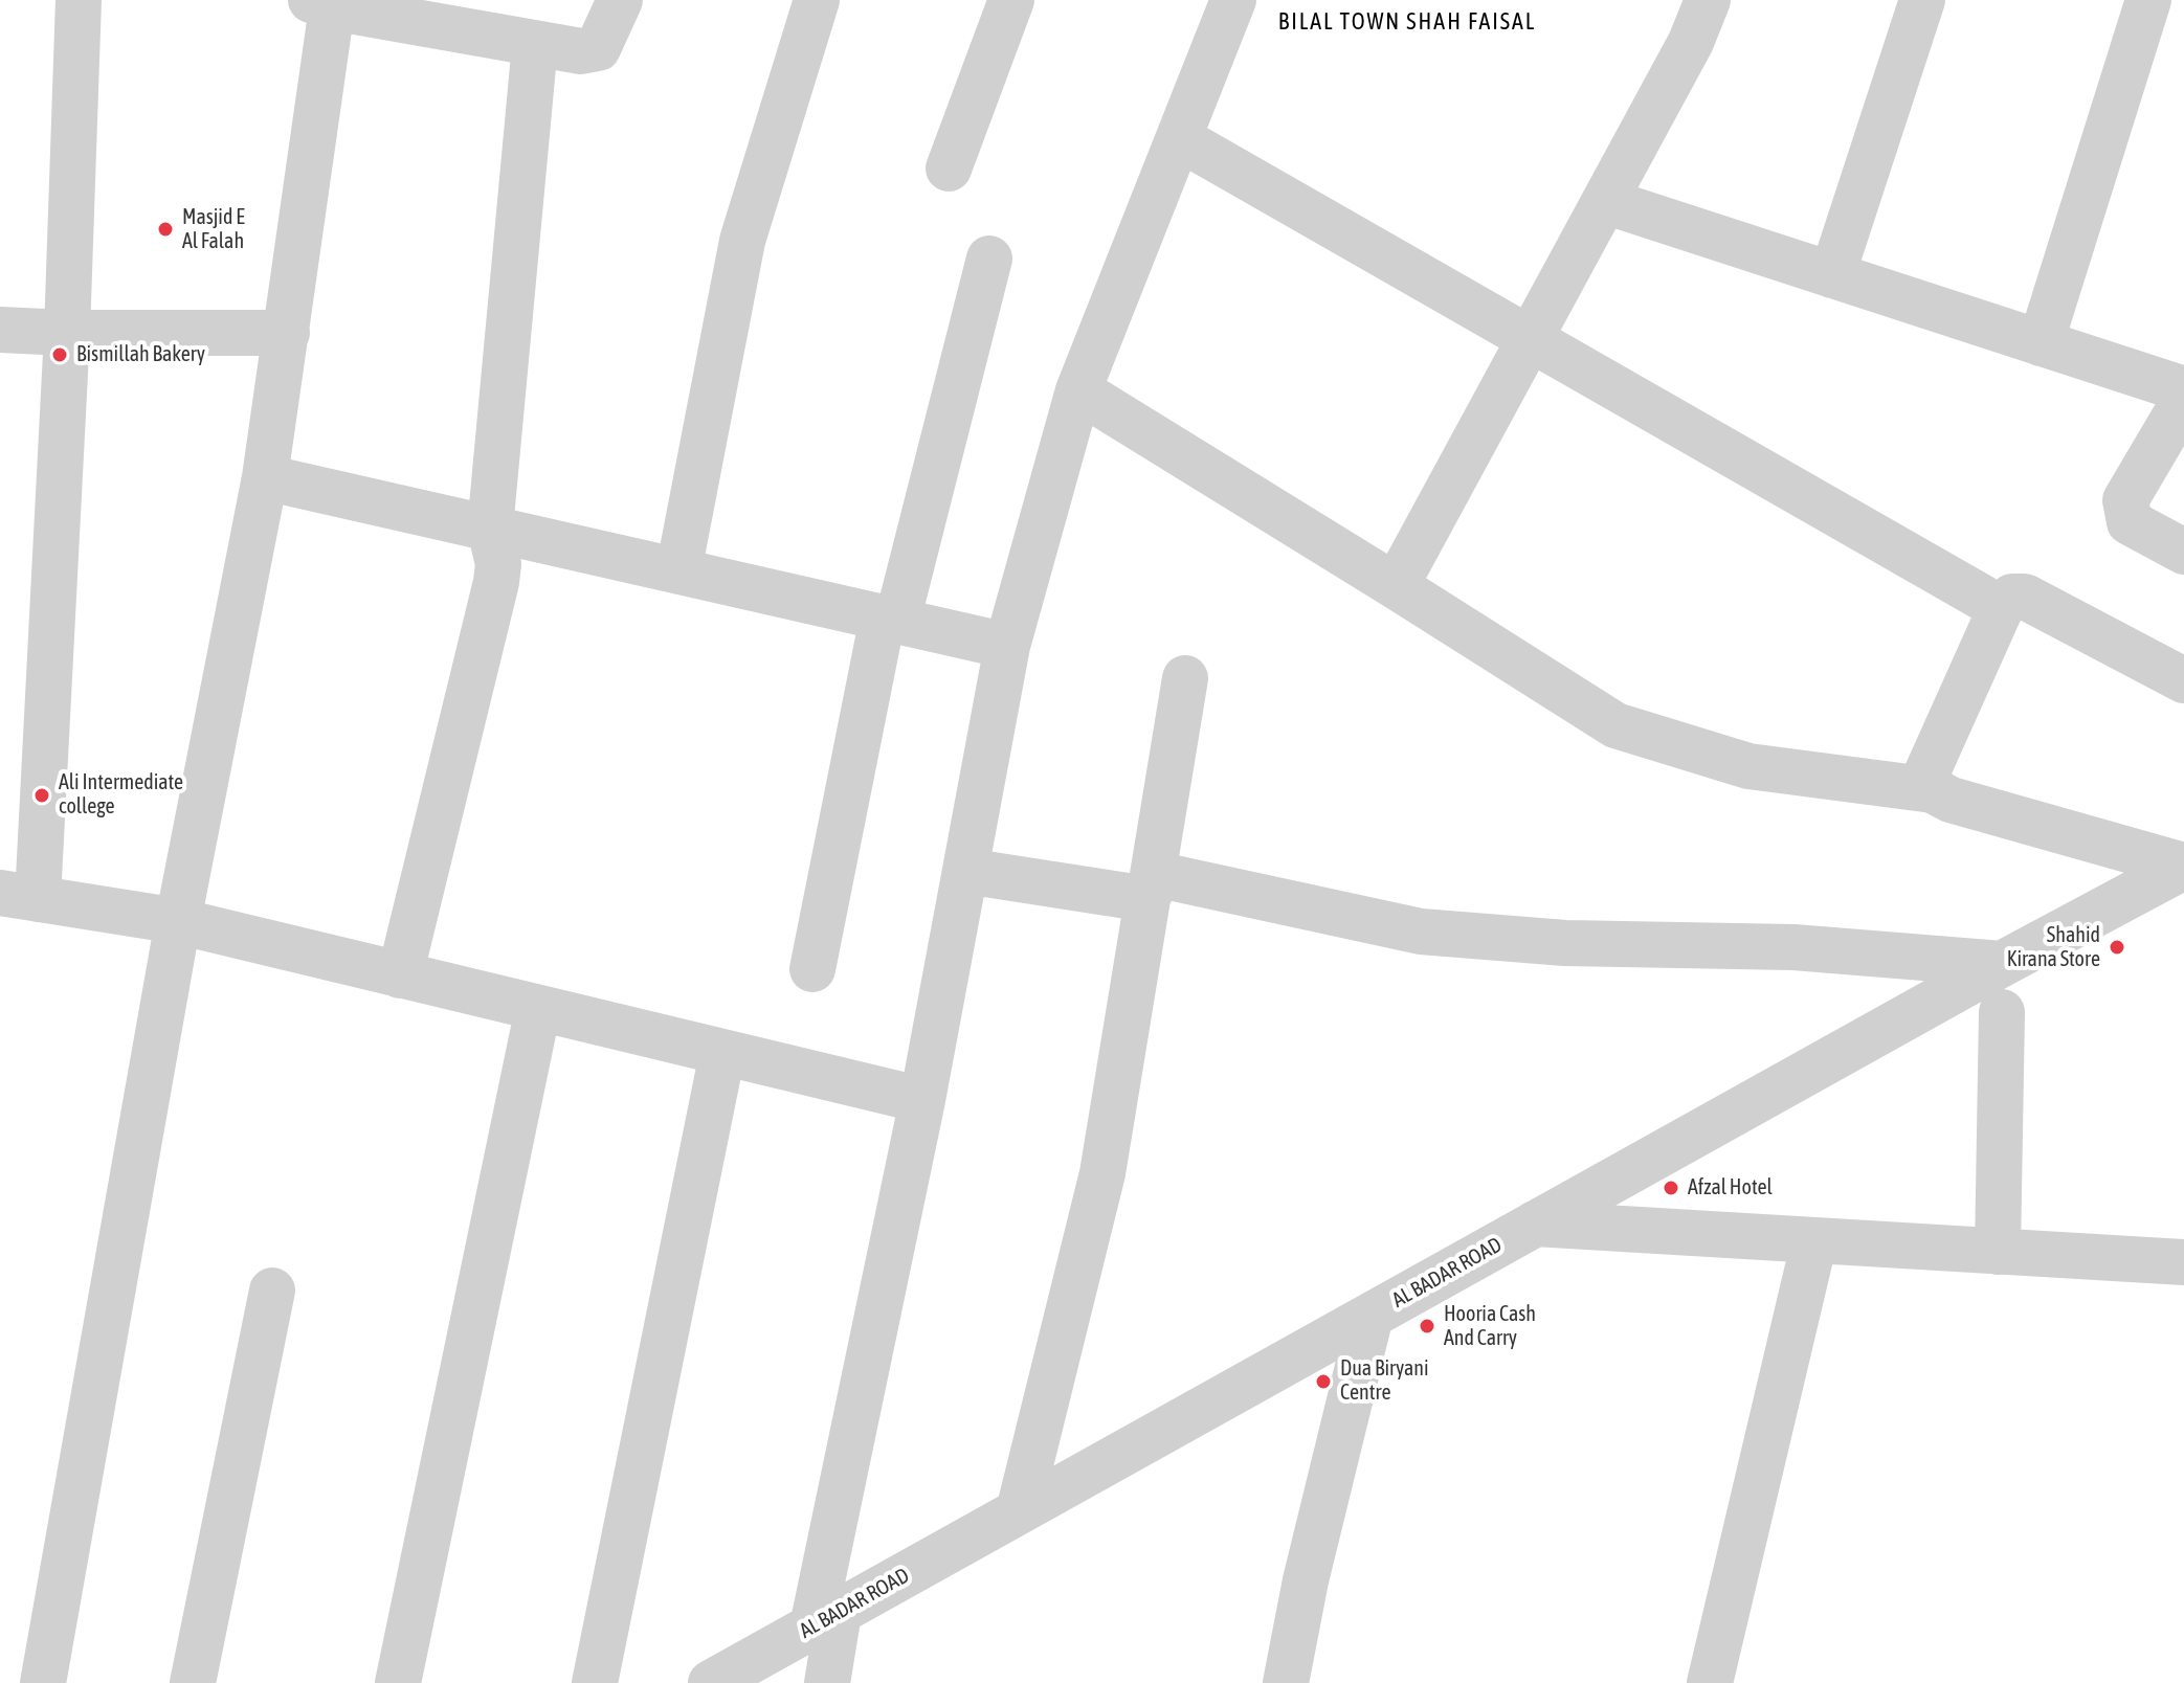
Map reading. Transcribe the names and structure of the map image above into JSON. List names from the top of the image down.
{
  "streets": {
    "street": ["AL BADAR ROAD"]
  },
  "districts": ["BILAL TOWN SHAH FAISAL"],
  "places": [
    "Masjid E Al Falah",
    "Bismillah Bakery",
    "Ali Intermediate college",
    "Shahid Kirana Store",
    "Afzal Hotel",
    "Hooria Cash And Carry",
    "Dua Biryani Centre"
  ]
}
